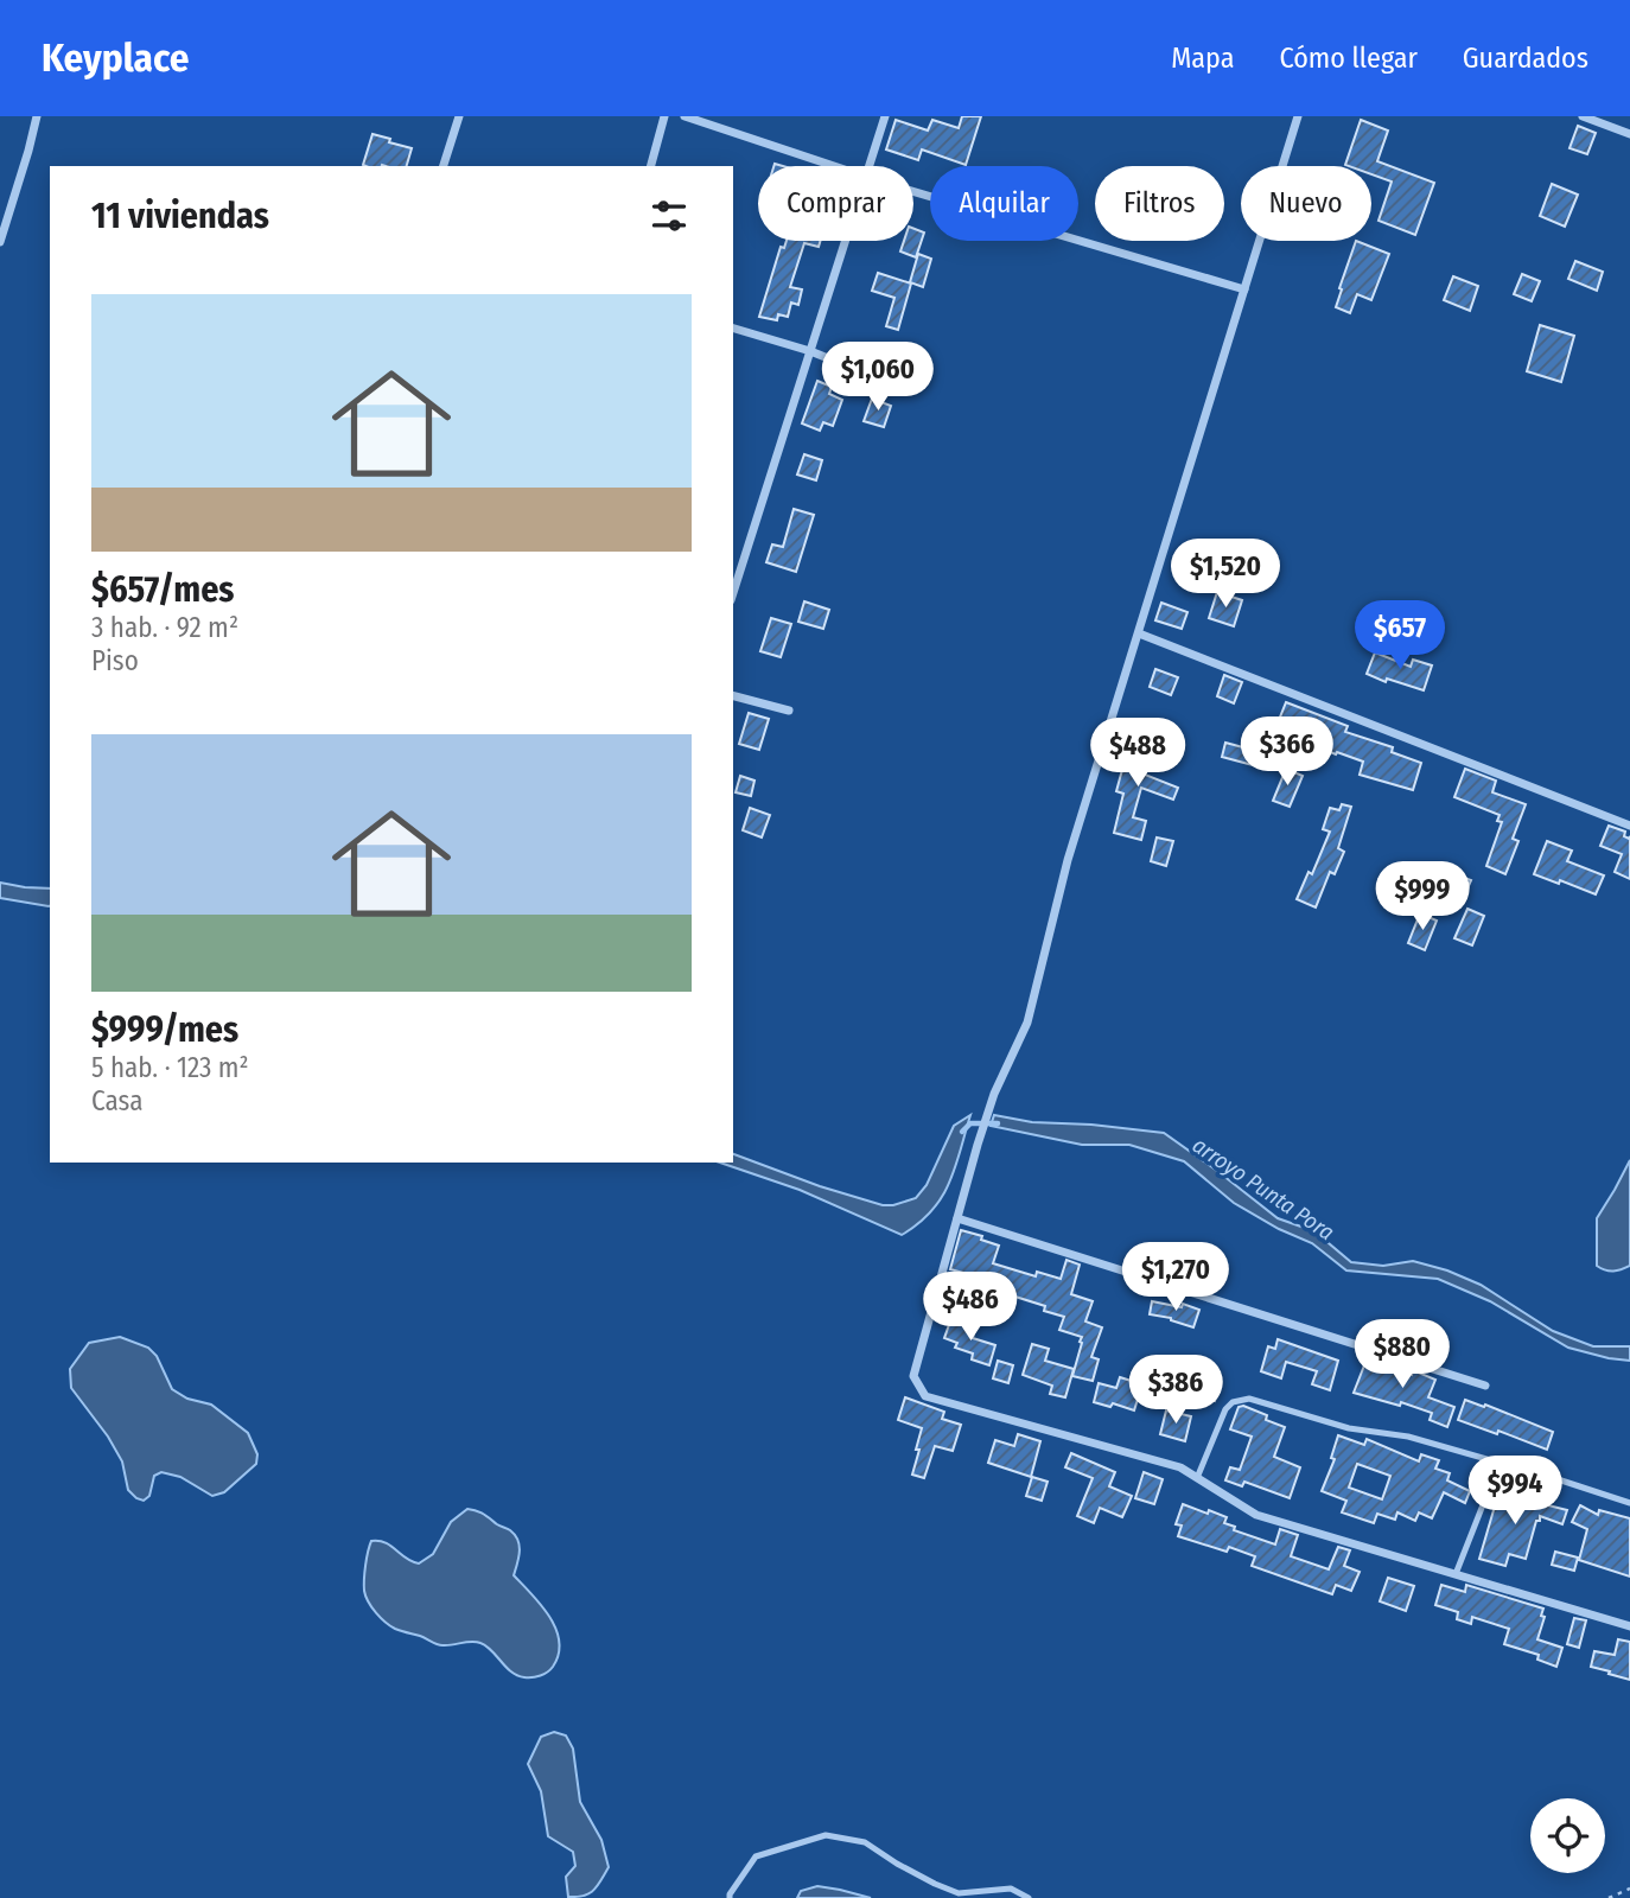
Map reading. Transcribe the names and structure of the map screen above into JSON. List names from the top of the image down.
{
  "water": ["arroyo Punta Pora"],
  "page": {
    "header": "Keyplace",
    "nav": ["Mapa", "Cómo llegar", "Guardados"],
    "chip": [
      "Comprar",
      "Alquilar",
      "Filtros",
      "Nuevo"
    ],
    "heading": "11 viviendas",
    "list": [
      {
        "name": "$657/mes",
        "note": "3 hab. · 92 m² · Piso"
      },
      {
        "name": "$999/mes",
        "note": "5 hab. · 123 m² · Casa"
      }
    ],
    "price": [
      "$1,060",
      "$1,520",
      "$657",
      "$366",
      "$488",
      "$999",
      "$1,270",
      "$486",
      "$880",
      "$386",
      "$994"
    ]
  }
}
